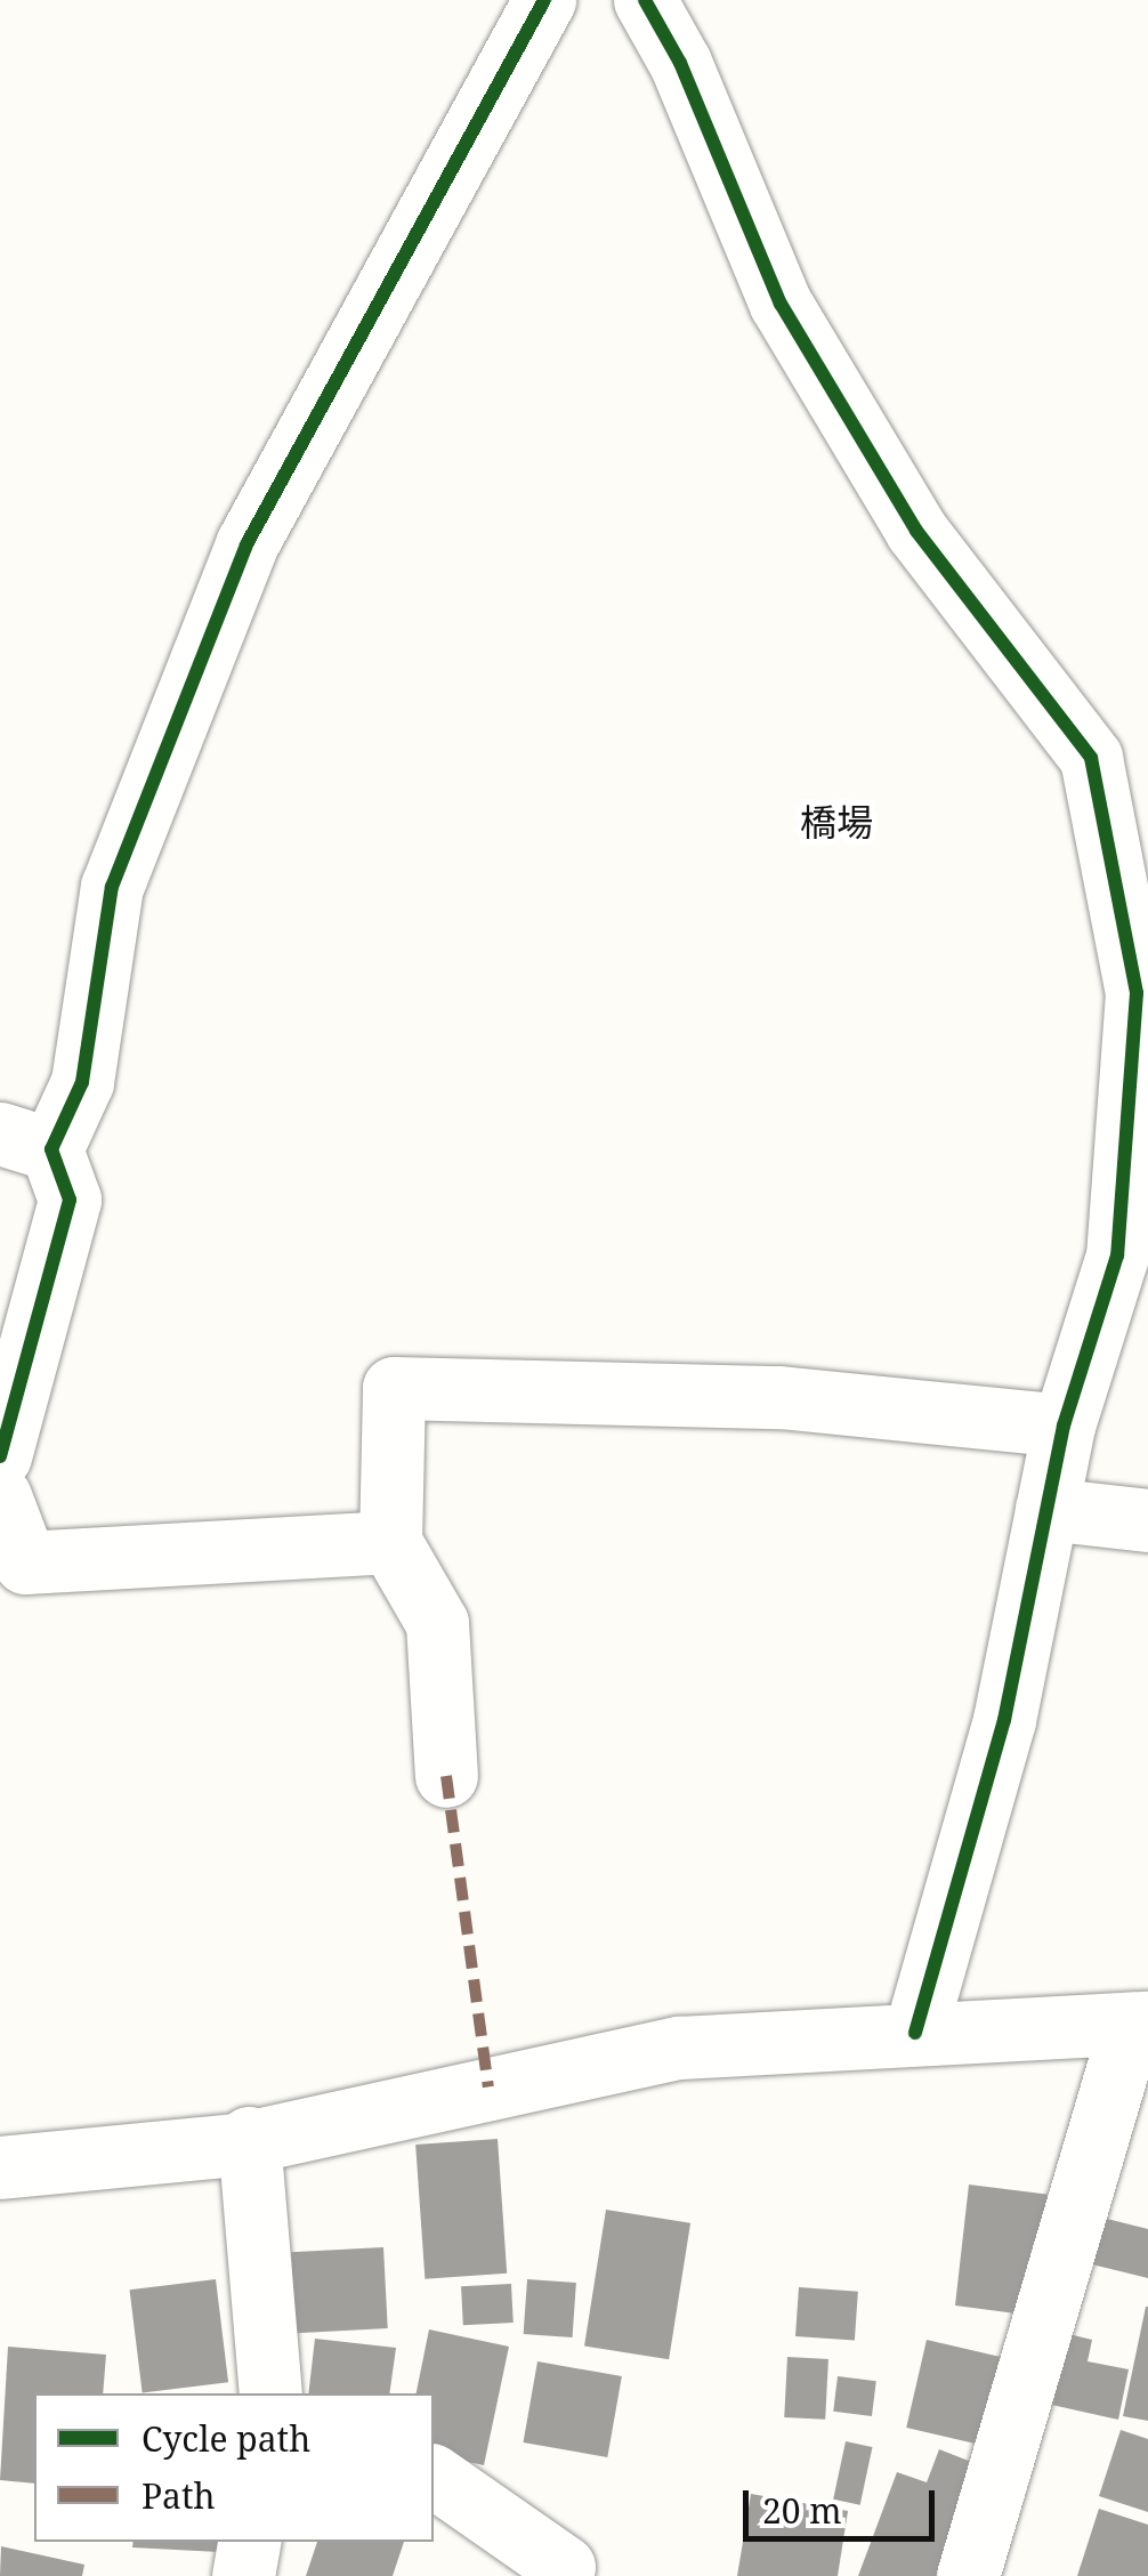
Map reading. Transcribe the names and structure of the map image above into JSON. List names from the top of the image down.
{
  "districts": ["橋場"],
  "legend": ["Cycle path", "Path"],
  "scale_bar": "20 m"
}
